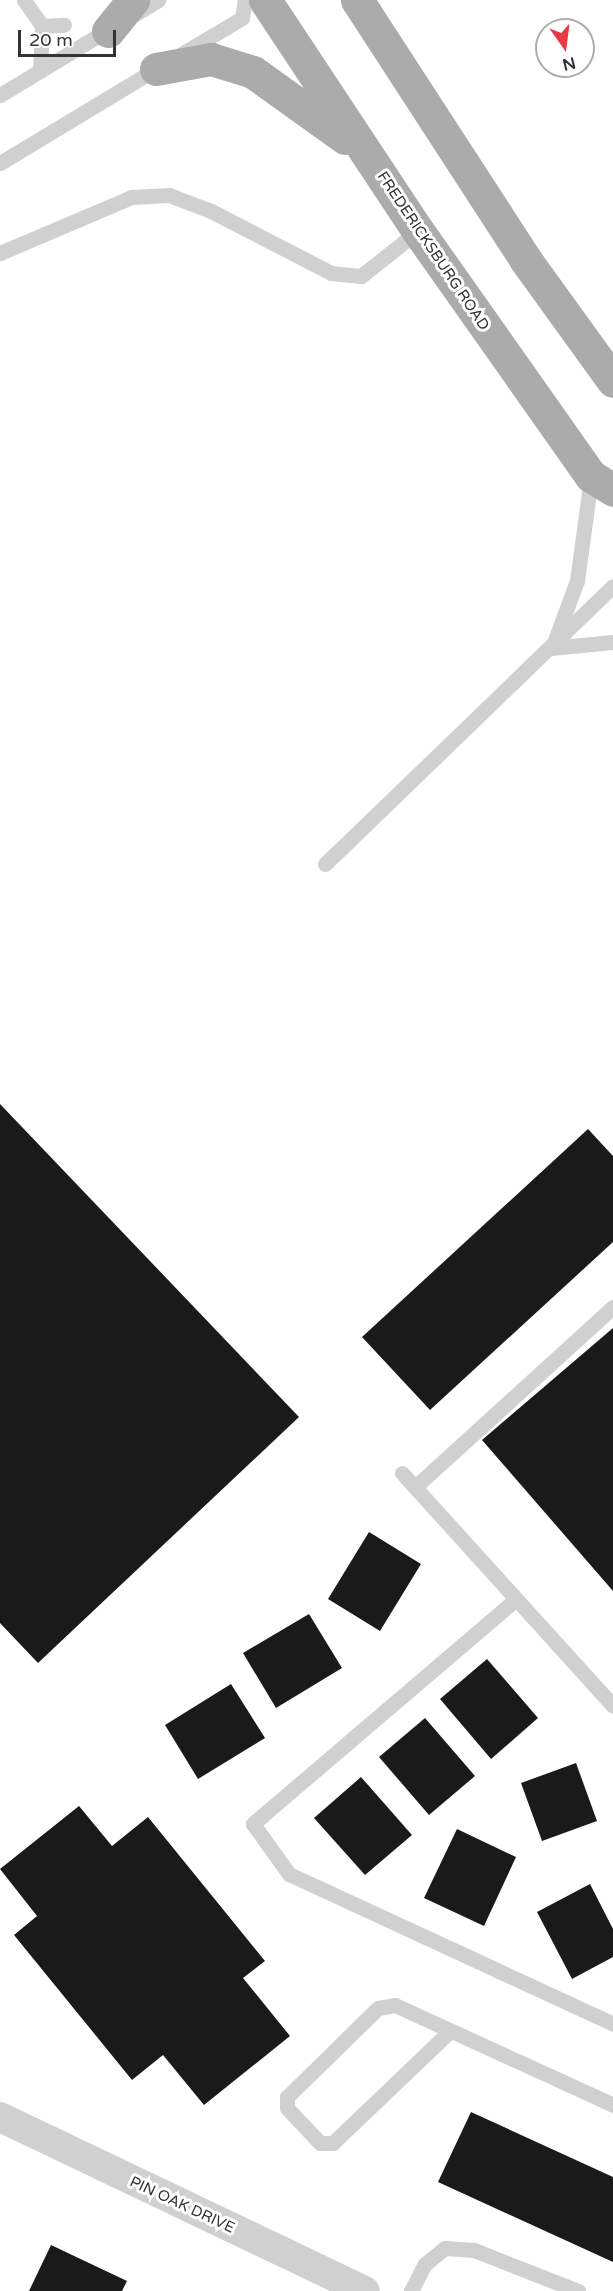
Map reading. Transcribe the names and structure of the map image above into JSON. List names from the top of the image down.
{
  "streets": {
    "main road": ["FREDERICKSBURG ROAD"],
    "street": ["PIN OAK DRIVE"]
  },
  "scale_bar": "20 m",
  "north": "bottom"
}
